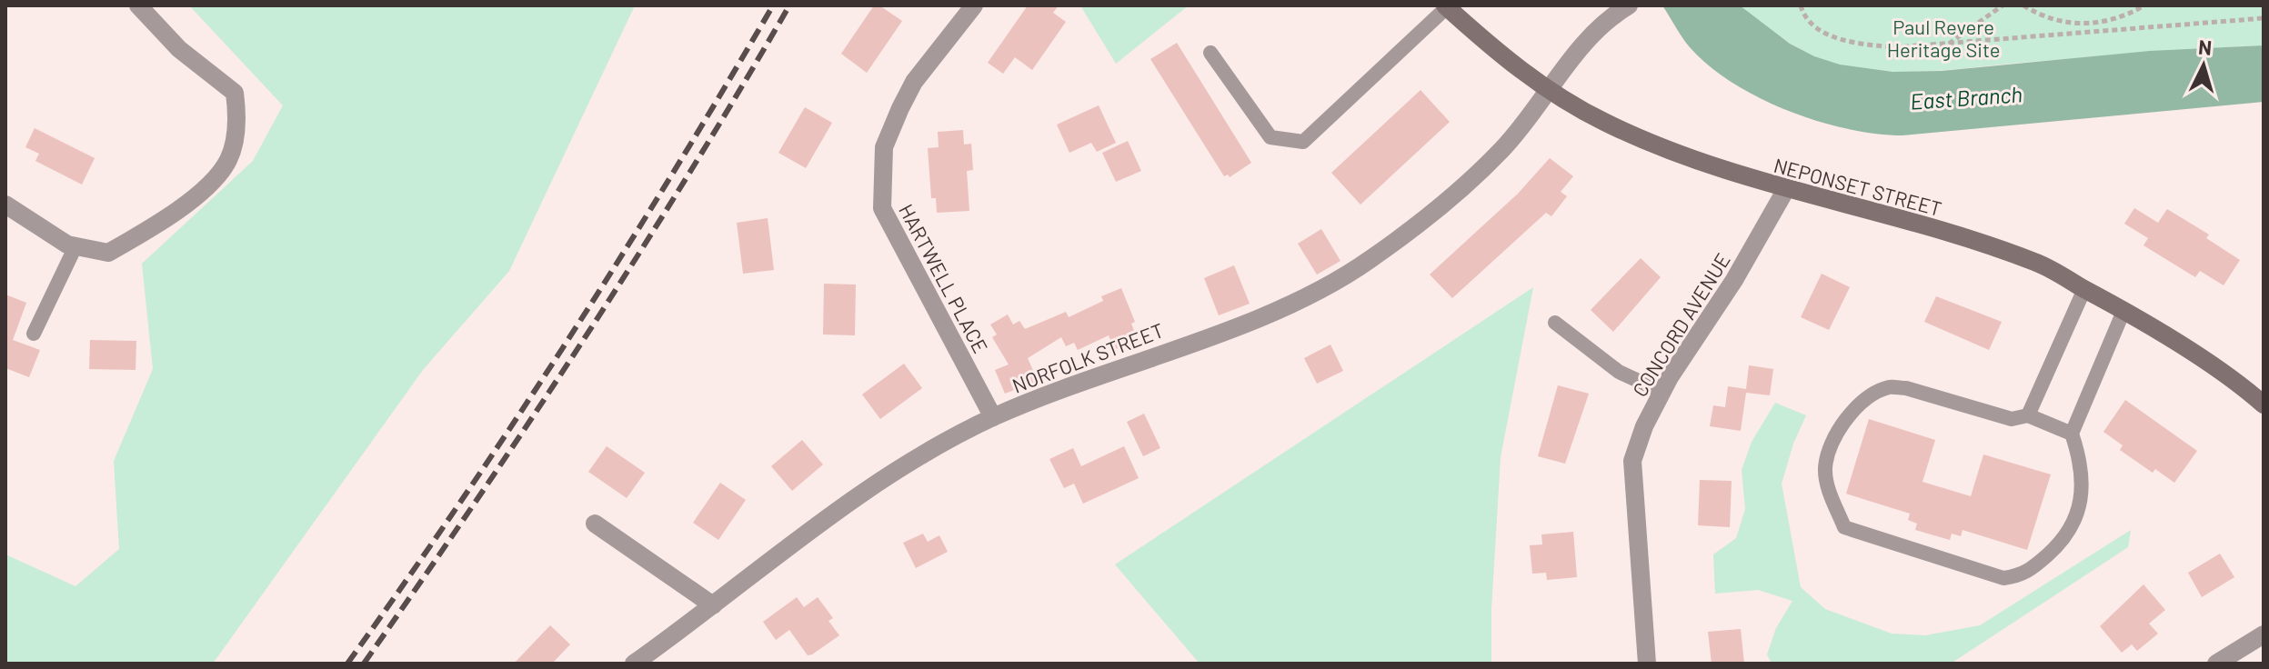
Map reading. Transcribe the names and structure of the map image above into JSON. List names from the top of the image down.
{
  "streets": {
    "main road": ["NEPONSET STREET"],
    "street": ["HARTWELL PLACE", "CONCORD AVENUE", "NORFOLK STREET"]
  },
  "crossings": [
    ["NEPONSET STREET", "CONCORD AVENUE"],
    ["NEPONSET STREET", "NORFOLK STREET"],
    ["HARTWELL PLACE", "NORFOLK STREET"]
  ],
  "water": ["East Branch"],
  "parks": ["Paul Revere Heritage Site"],
  "north": "top"
}
